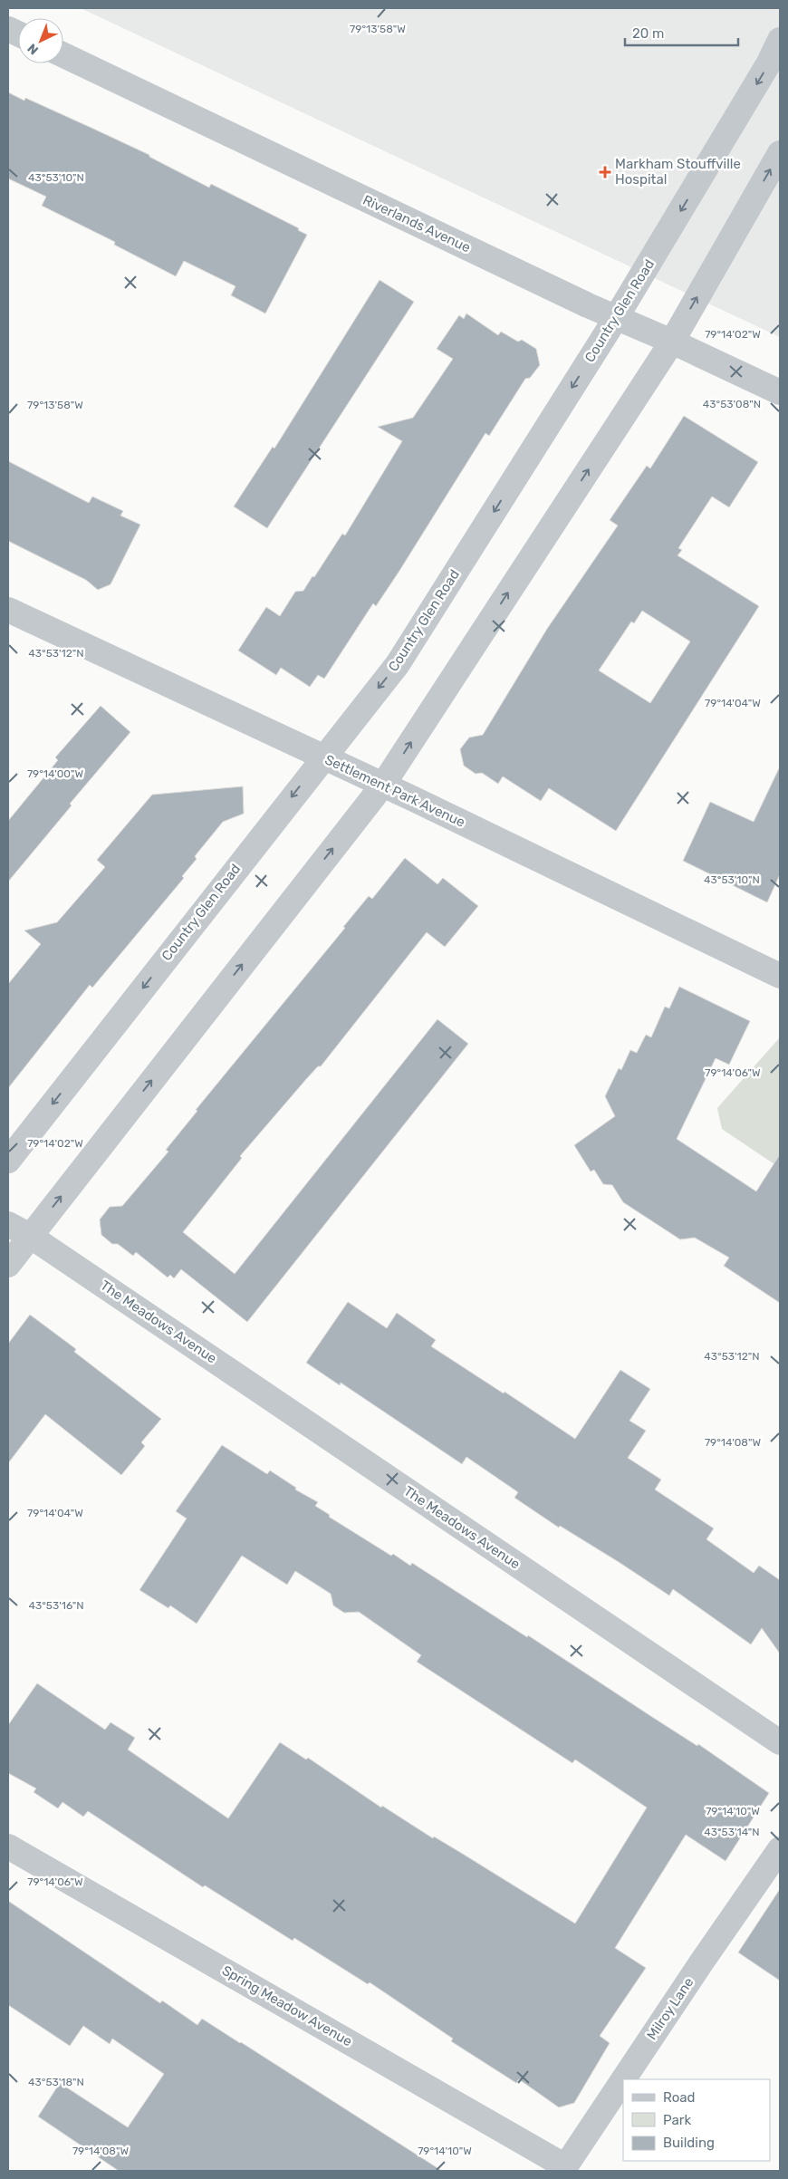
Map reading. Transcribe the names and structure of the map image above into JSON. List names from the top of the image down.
{
  "streets": {
    "street": [
      "Riverlands Avenue",
      "Country Glen Road",
      "Settlement Park Avenue",
      "The Meadows Avenue",
      "Spring Meadow Avenue",
      "Milroy Lane"
    ]
  },
  "crossings": [
    ["Riverlands Avenue", "Country Glen Road"],
    ["Country Glen Road", "Settlement Park Avenue"],
    ["Spring Meadow Avenue", "Milroy Lane"]
  ],
  "places": {
    "health": ["Markham Stouffville Hospital"]
  },
  "legend": ["Road", "Park", "Building"],
  "scale_bar": "20 m",
  "north": "bottom left",
  "coordinates": [
    "79°13'58\"W",
    "43°53'10\"N",
    "79°14'02\"W",
    "43°53'08\"N",
    "43°53'12\"N",
    "79°14'04\"W",
    "79°14'00\"W",
    "79°14'06\"W",
    "79°14'08\"W",
    "43°53'16\"N",
    "79°14'10\"W",
    "43°53'14\"N",
    "43°53'18\"N"
  ]
}
